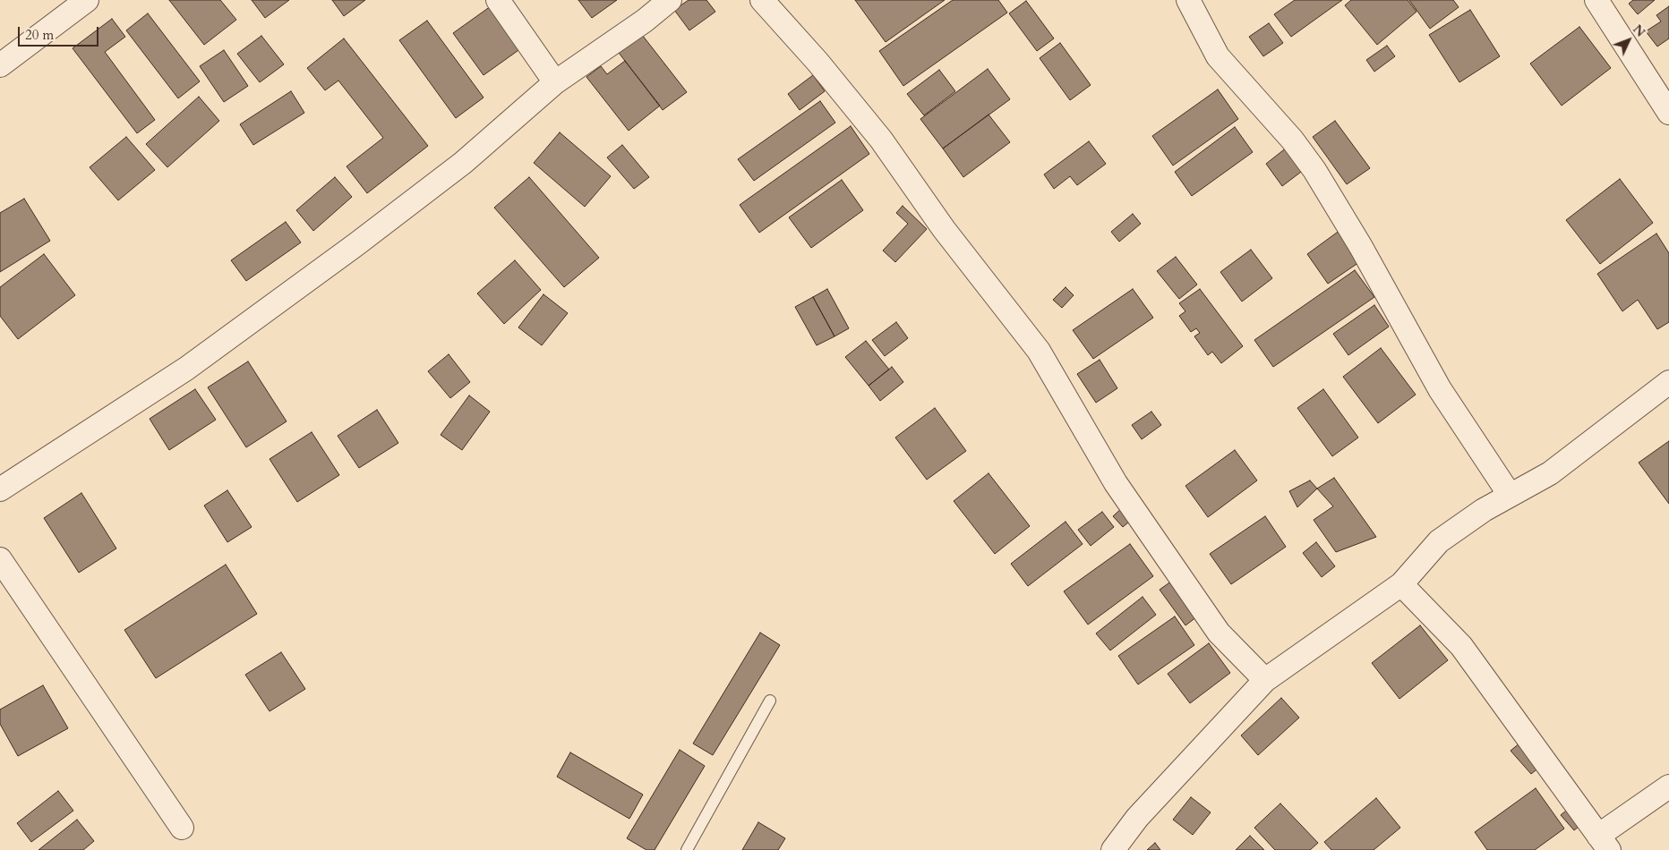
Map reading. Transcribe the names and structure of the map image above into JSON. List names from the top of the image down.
{
  "scale_bar": "20 m",
  "north": "top right"
}
